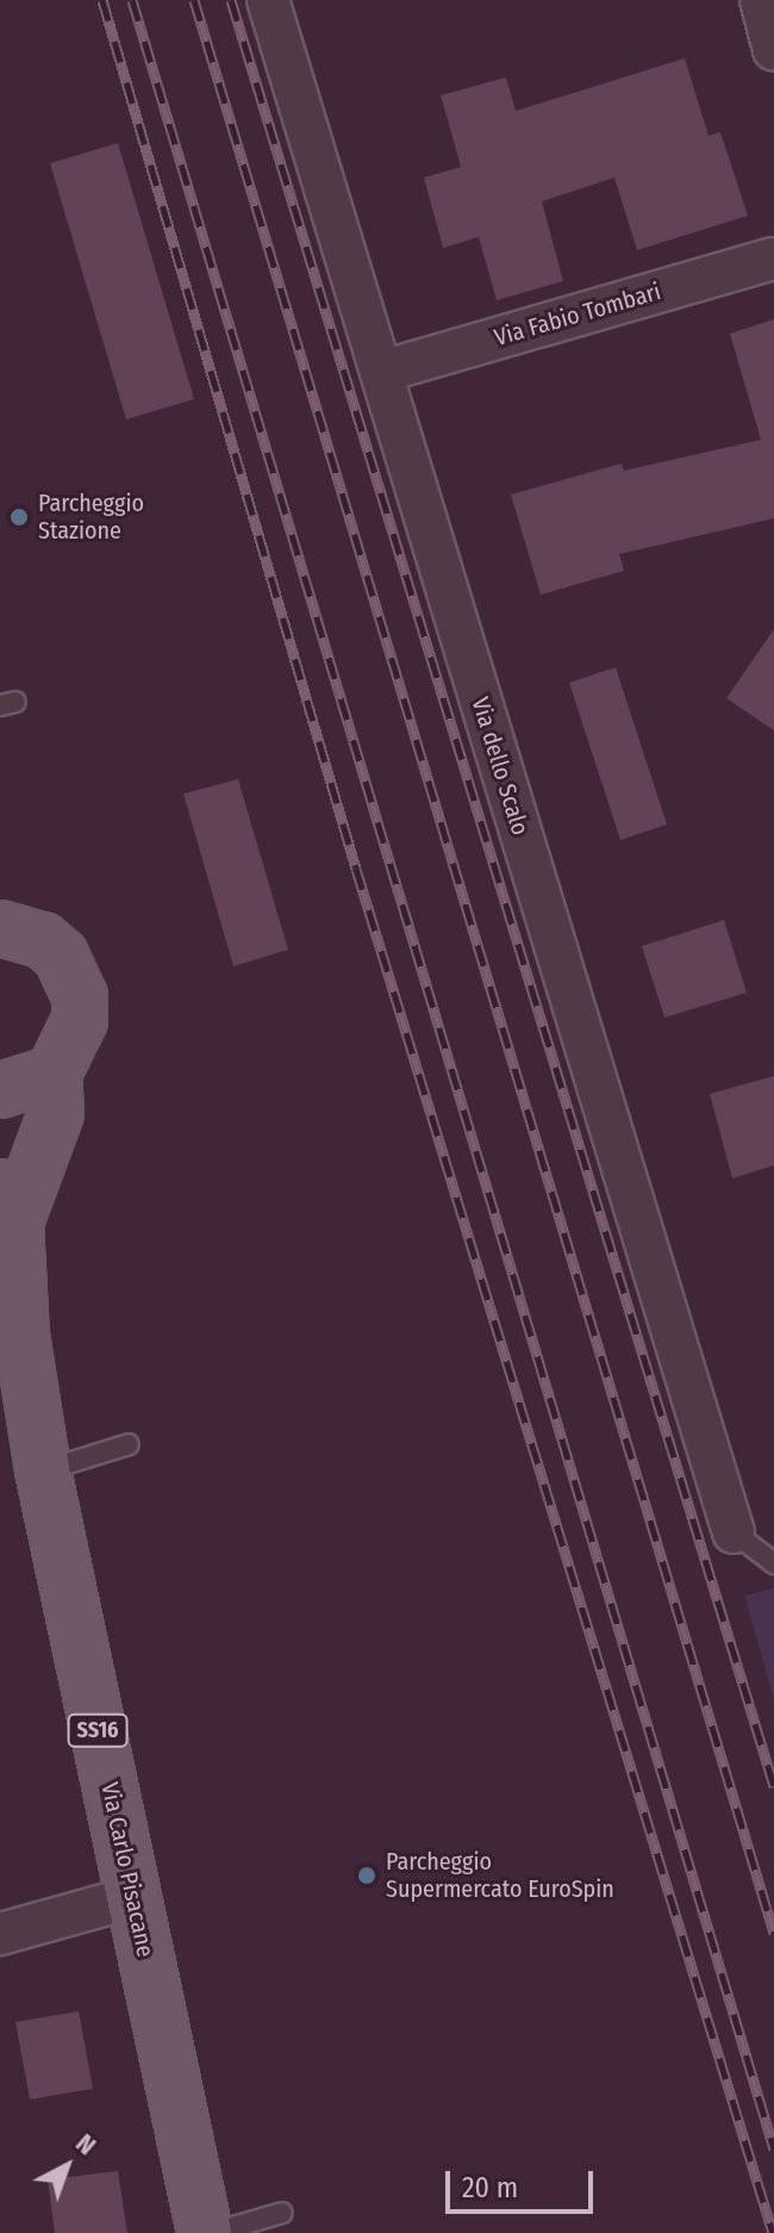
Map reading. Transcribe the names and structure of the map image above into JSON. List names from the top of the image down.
{
  "streets": {
    "main road": ["SS16", "Via Carlo Pisacane"],
    "street": ["Via Fabio Tombari", "Via dello Scalo"]
  },
  "crossings": [
    ["Via Fabio Tombari", "Via dello Scalo"]
  ],
  "places": ["Parcheggio Stazione", "Parcheggio Supermercato EuroSpin"],
  "scale_bar": "20 m",
  "north": "top right"
}
